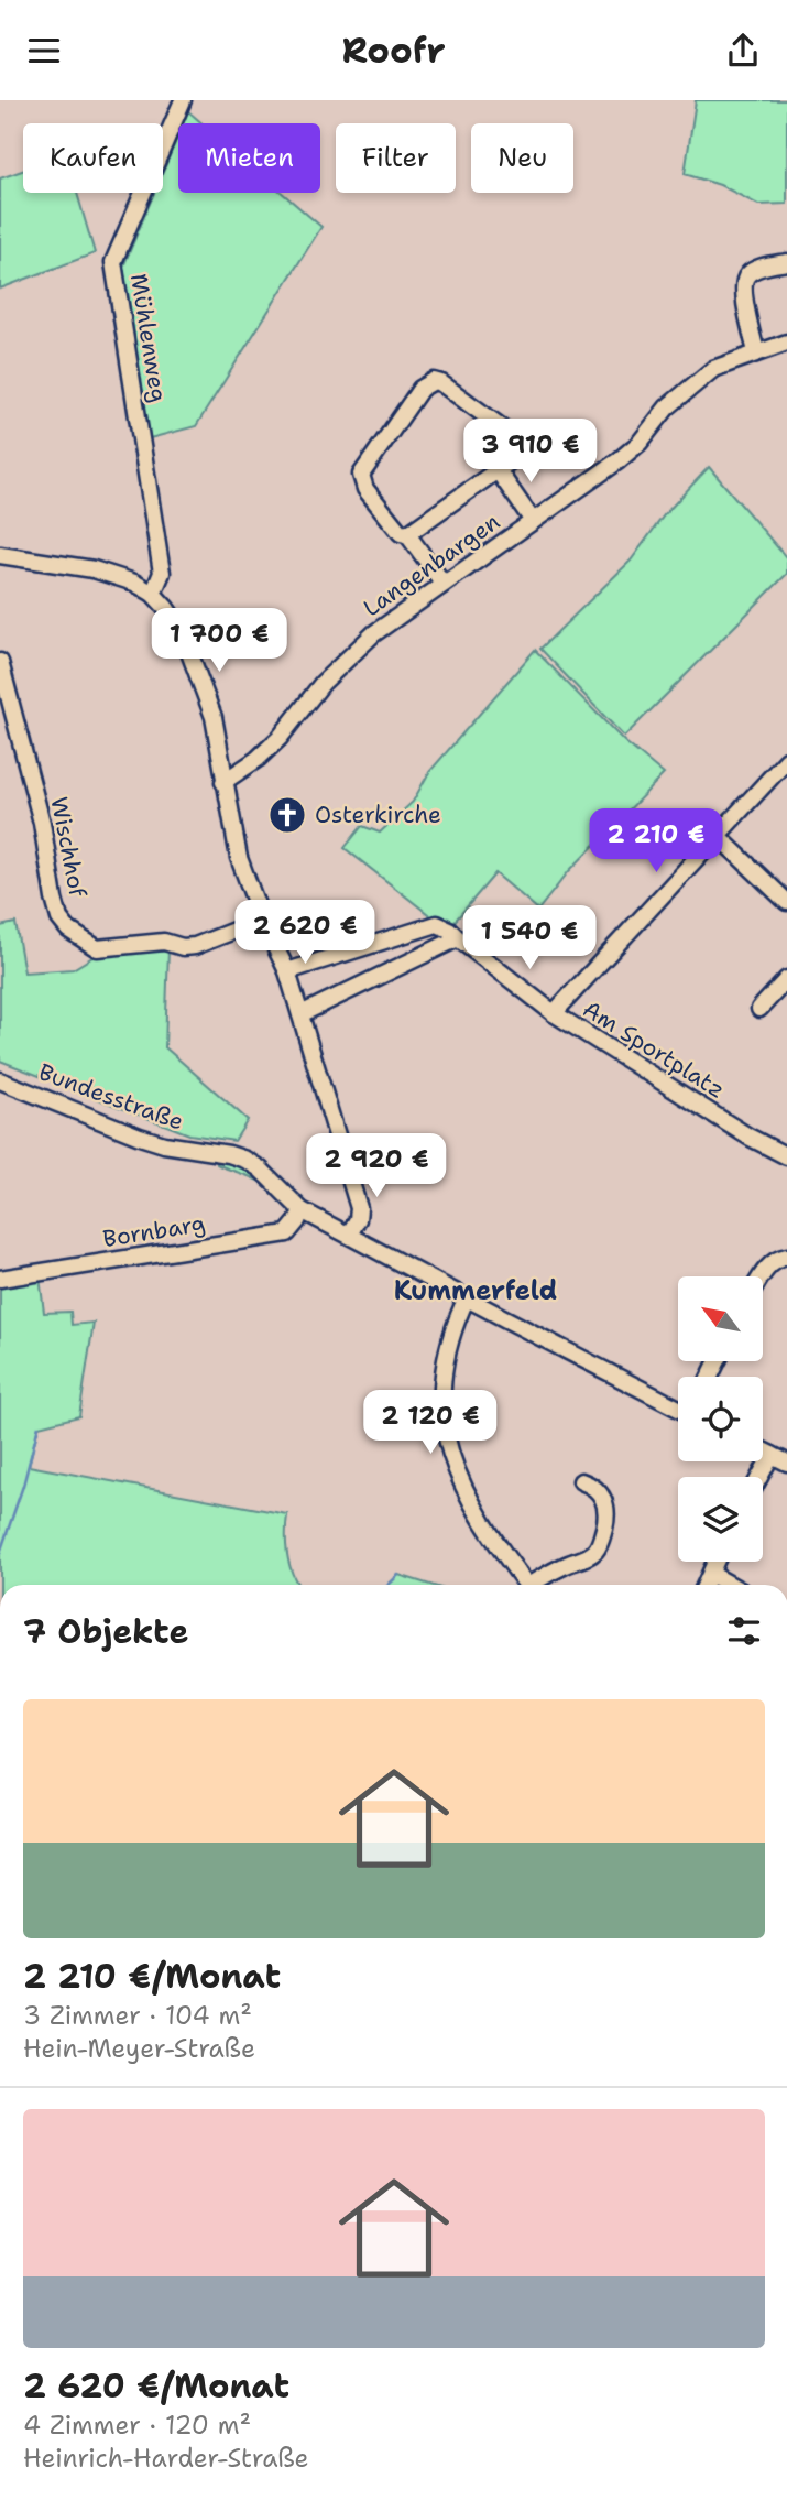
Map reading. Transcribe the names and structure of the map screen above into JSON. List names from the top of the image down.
{
  "streets": {
    "street": [
      "Mühlenweg",
      "Langenbargen",
      "Wischhof",
      "Am Sportplatz",
      "Bundesstraße",
      "Bornbarg"
    ]
  },
  "crossings": [
    ["Bundesstraße", "Bornbarg"]
  ],
  "districts": ["Kummerfeld"],
  "places": {
    "church": ["Osterkirche"]
  },
  "north": "top left",
  "page": {
    "header": "Roofr",
    "chip": [
      "Kaufen",
      "Mieten",
      "Filter",
      "Neu"
    ],
    "price": [
      "3 910 €",
      "1 700 €",
      "2 210 €",
      "2 620 €",
      "1 540 €",
      "2 920 €",
      "2 120 €"
    ],
    "heading": "7 Objekte",
    "list": [
      {
        "name": "2 210 €/Monat",
        "note": "3 Zimmer · 104 m² · Hein-Meyer-Straße"
      },
      {
        "name": "2 620 €/Monat",
        "note": "4 Zimmer · 120 m² · Heinrich-Harder-Straße"
      }
    ]
  }
}
